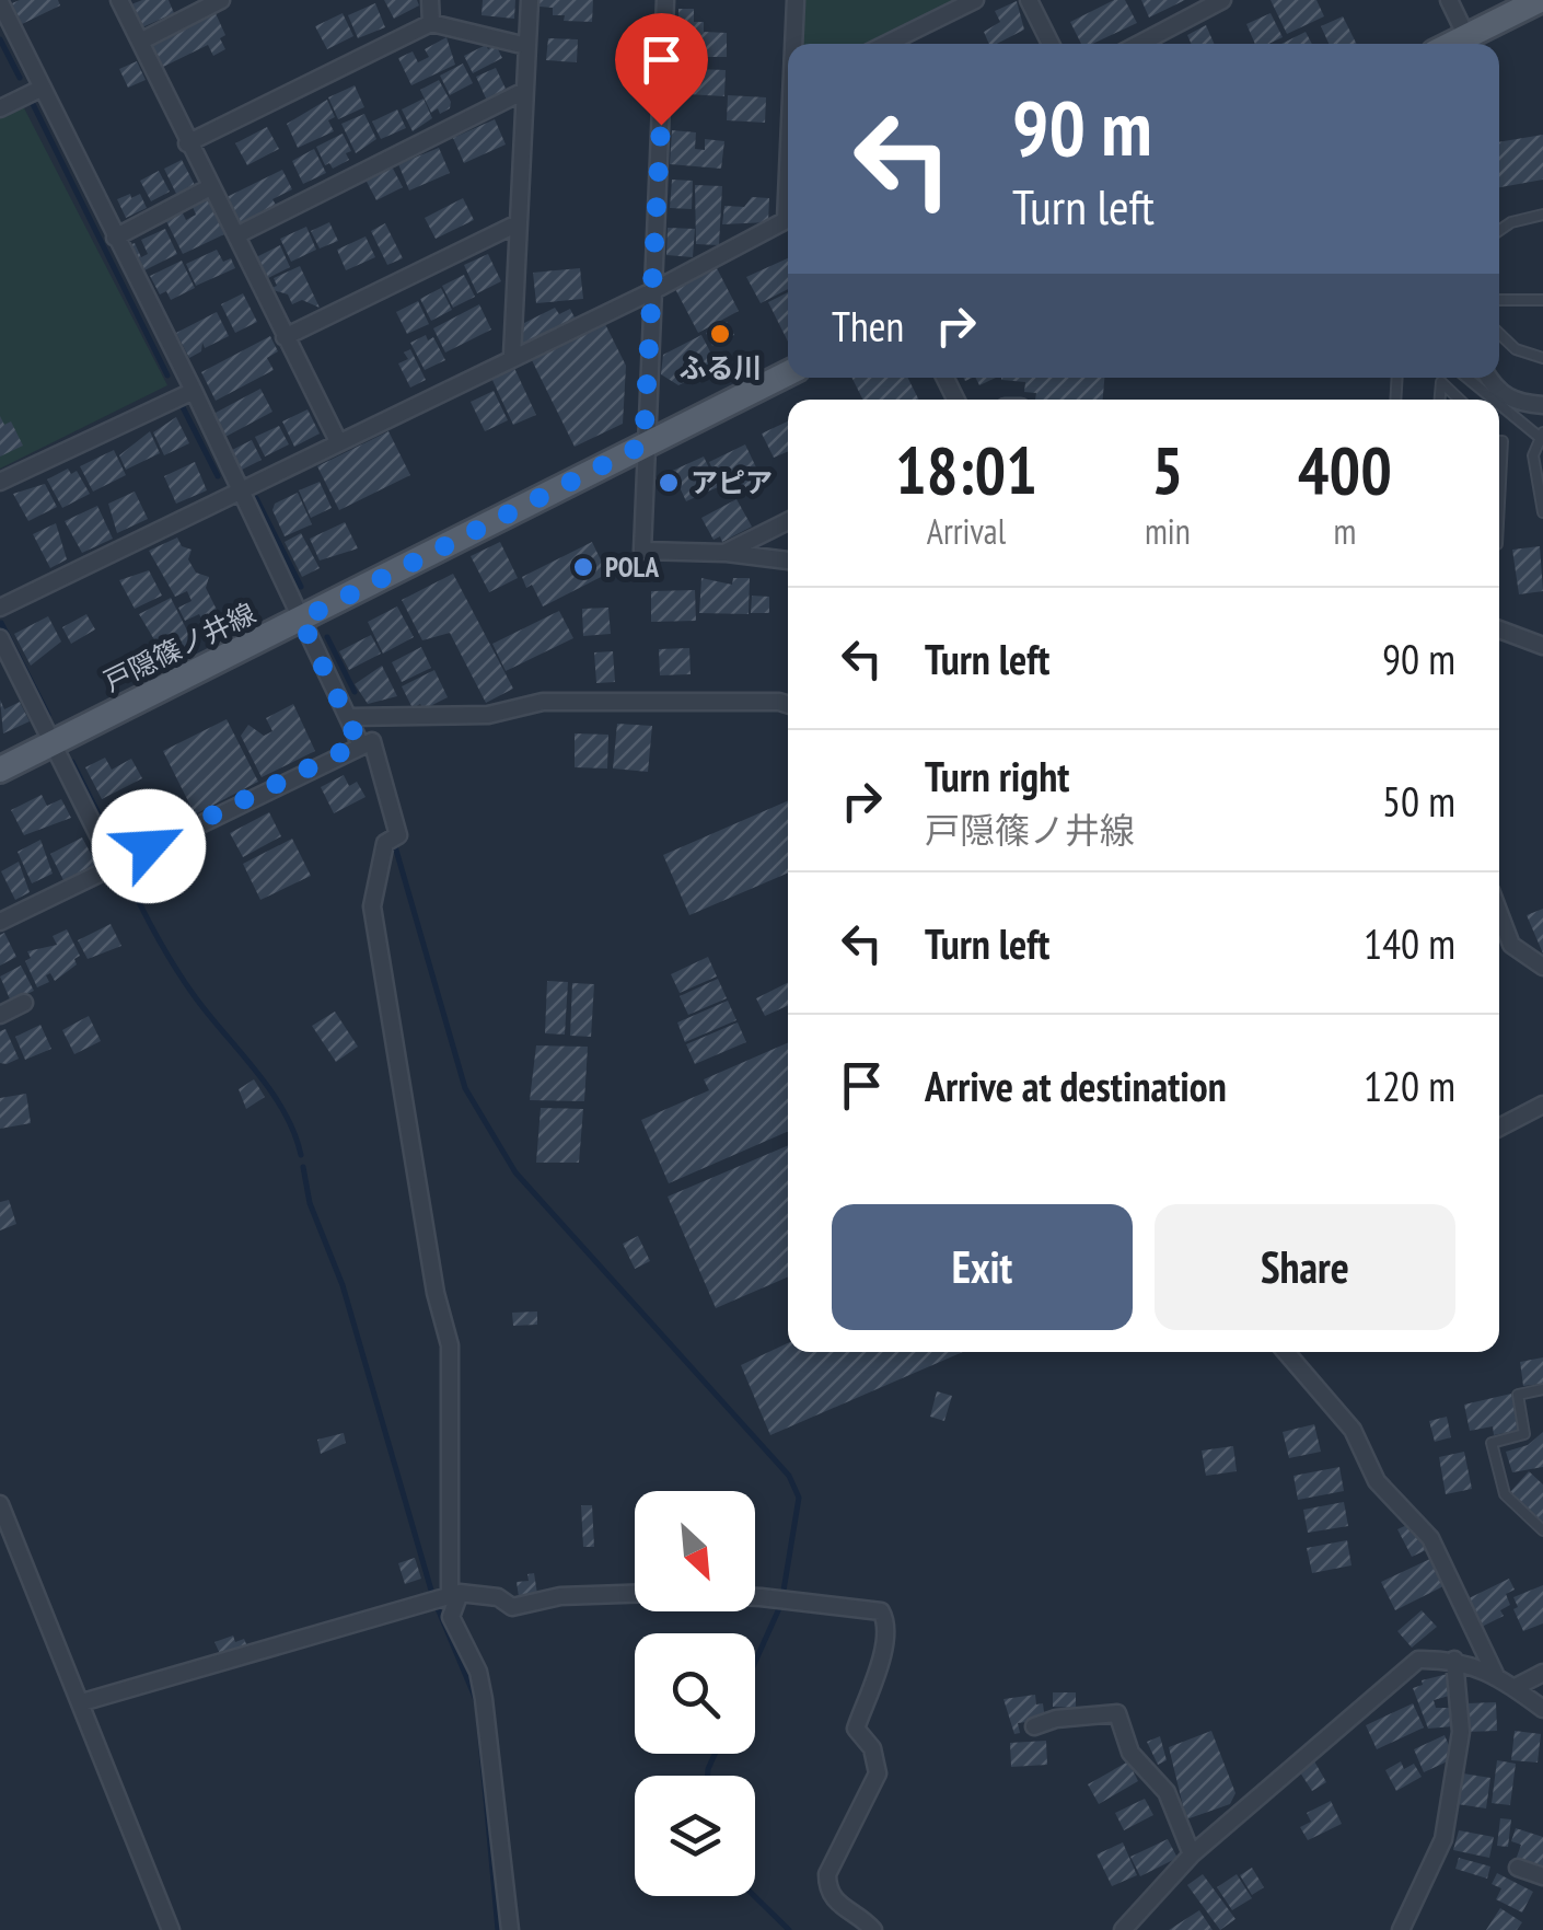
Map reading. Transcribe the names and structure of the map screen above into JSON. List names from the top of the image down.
{
  "streets": {
    "main road": ["戸隠篠ノ井線"]
  },
  "places": ["ふる川", "アピア", "POLA"],
  "north": "bottom right",
  "page": {
    "turn": ["90 m", "Turn left"],
    "then": "Then",
    "eta": [
      "18:01",
      "Arrival",
      "5",
      "min",
      "400",
      "m"
    ],
    "list": [
      {
        "name": "Turn left",
        "value": "90 m"
      },
      {
        "name": "Turn right",
        "note": "戸隠篠ノ井線",
        "value": "50 m"
      },
      {
        "name": "Turn left",
        "value": "140 m"
      },
      {
        "name": "Arrive at destination",
        "value": "120 m"
      }
    ],
    "buttons": ["Exit", "Share"]
  }
}
